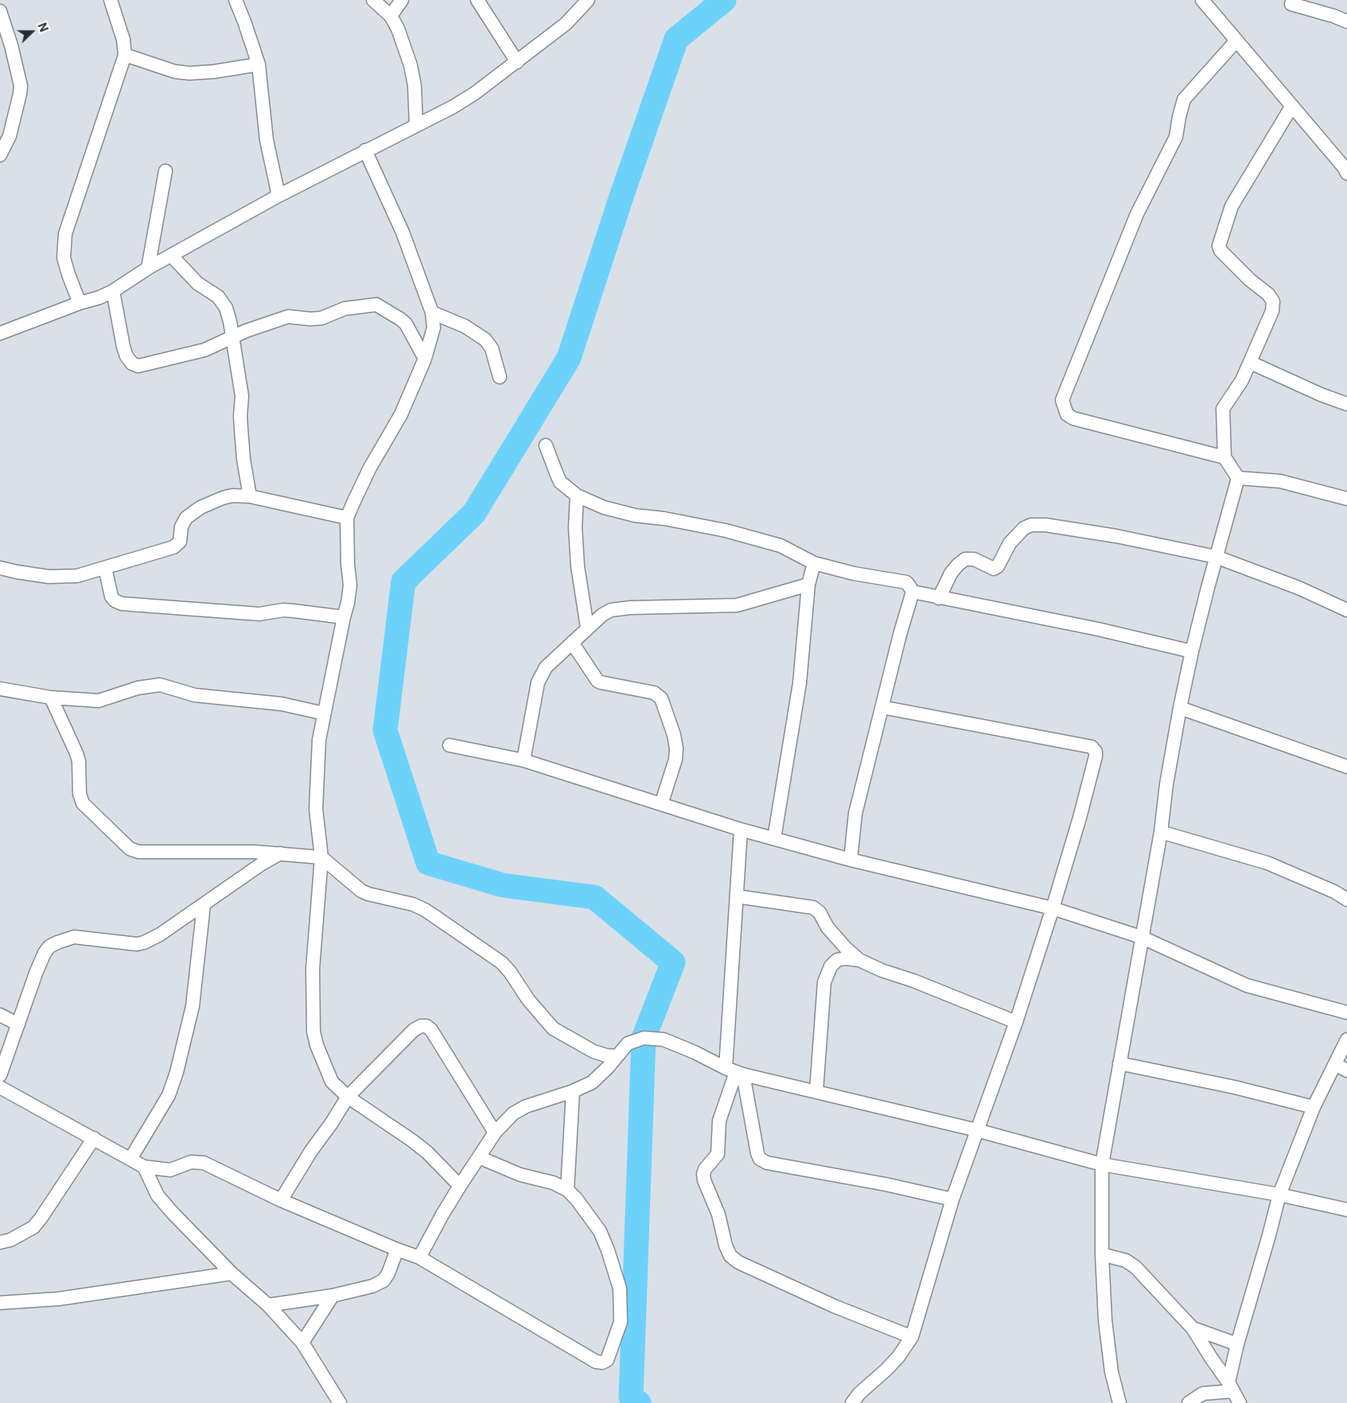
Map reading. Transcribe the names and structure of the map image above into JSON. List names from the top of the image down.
{
  "north": "right"
}
